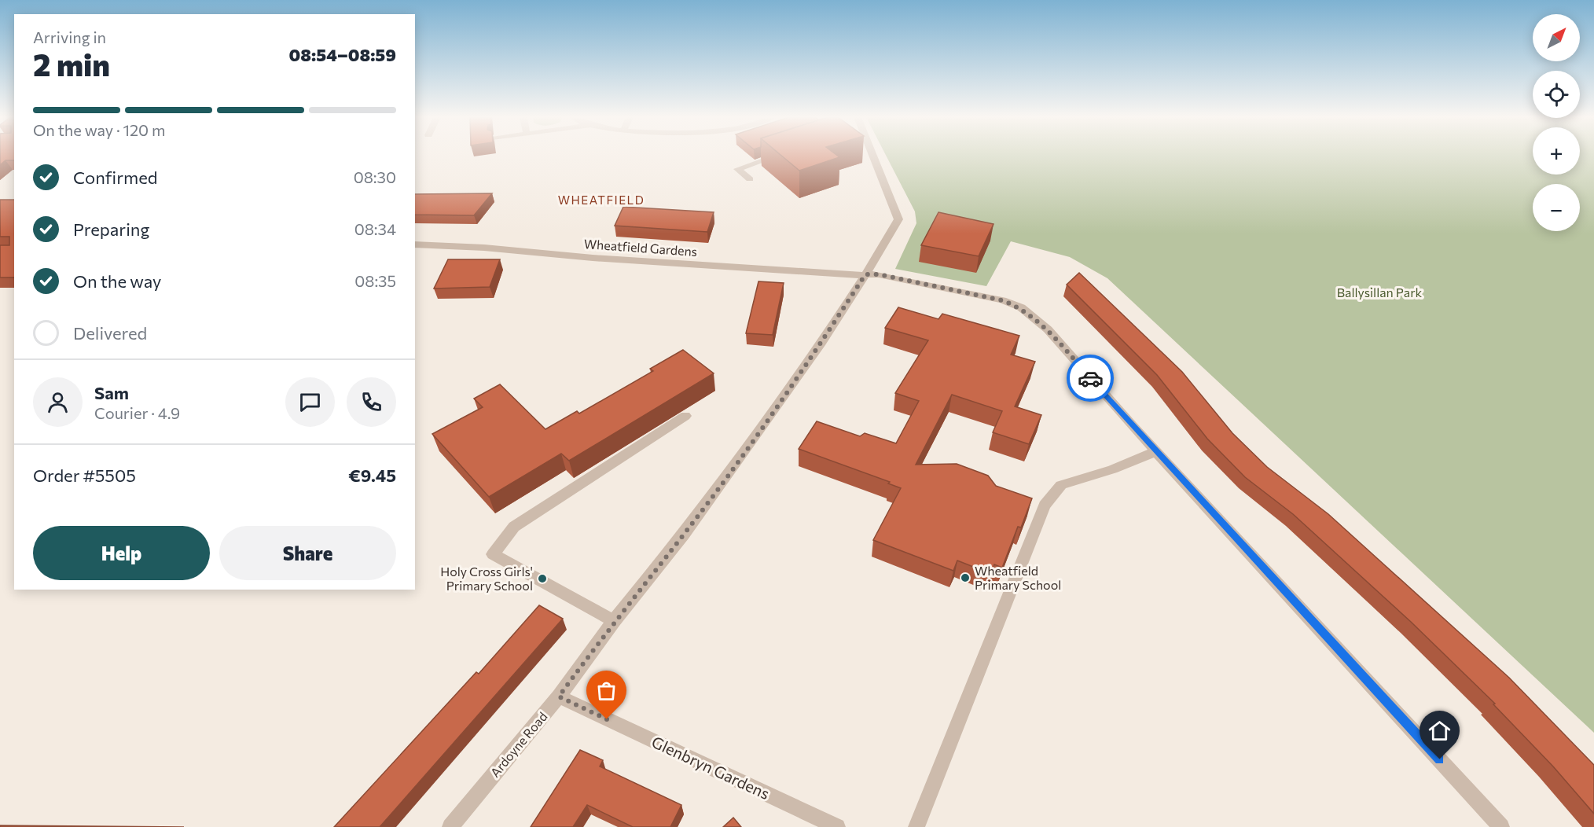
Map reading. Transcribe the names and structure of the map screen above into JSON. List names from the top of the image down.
{
  "streets": {
    "street": ["Wheatfield Gardens", "Ardoyne Road", "Glenbryn Gardens"]
  },
  "crossings": [
    ["Wheatfield Gardens", "Ardoyne Road"],
    ["Ardoyne Road", "Glenbryn Gardens"]
  ],
  "districts": ["WHEATFIELD"],
  "parks": ["Ballysillan Park"],
  "places": ["Wheatfield Primary School", "Holy Cross Girls' Primary School"],
  "north": "top right",
  "page": {
    "map_buttons": ["+", "−"],
    "heading": ["2 min", "Arriving in", "08:54–08:59"],
    "panel": [
      "Sam",
      "Courier · 4.9",
      "Order #5505",
      "€9.45"
    ],
    "bar": "On the way · 120 m",
    "list": [
      ["Confirmed", "08:30"],
      ["Preparing", "08:34"],
      ["On the way", "08:35"],
      "Delivered"
    ],
    "buttons": ["Help", "Share"]
  }
}
